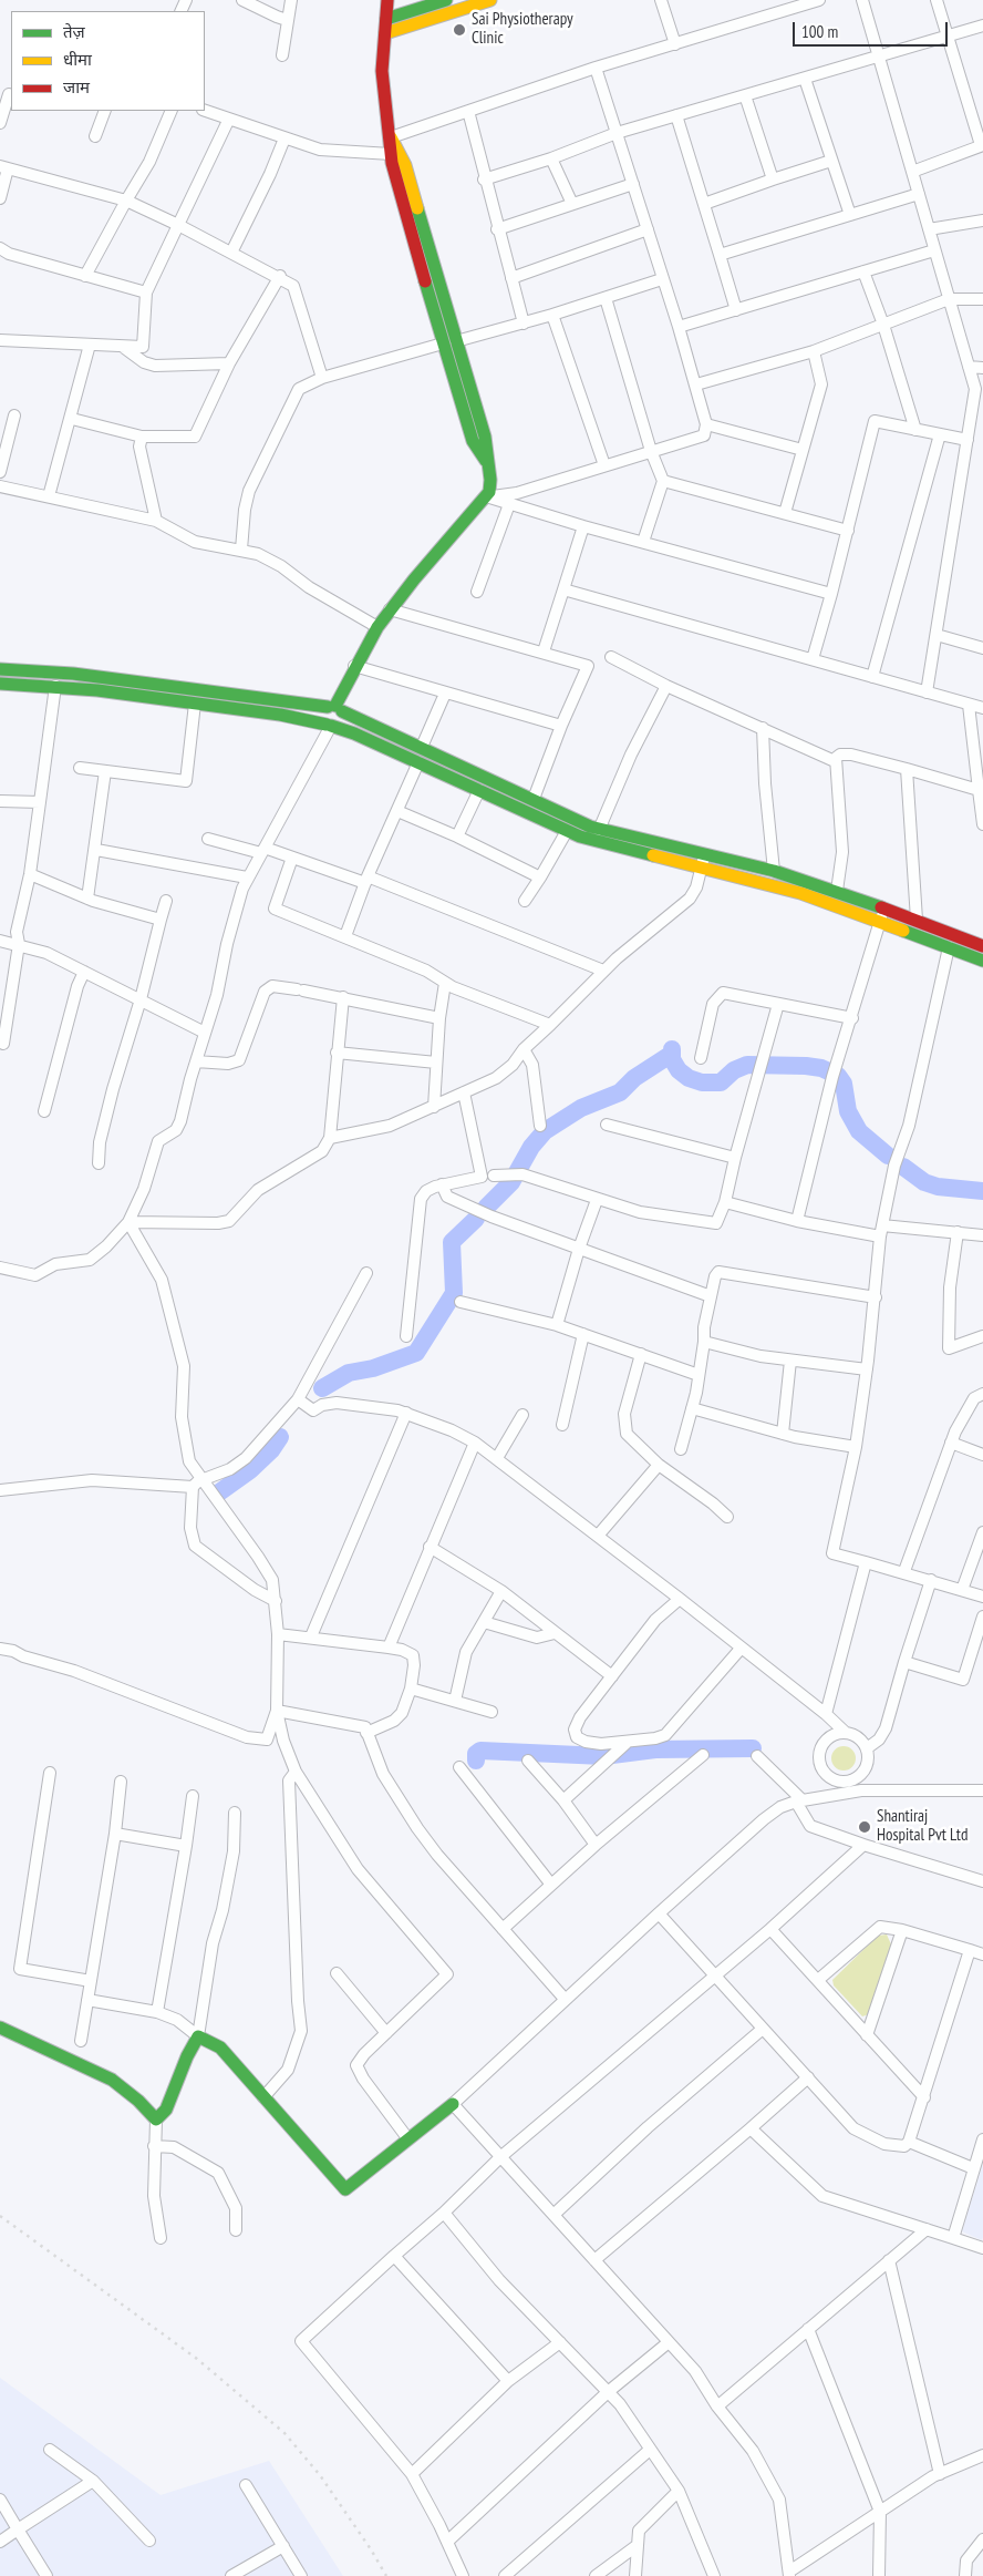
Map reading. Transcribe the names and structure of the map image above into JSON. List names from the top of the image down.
{
  "places": ["Sai Physiotherapy Clinic", "Shantiraj Hospital Pvt Ltd"],
  "legend": ["तेज़", "धीमा", "जाम"],
  "scale_bar": "100 m"
}
